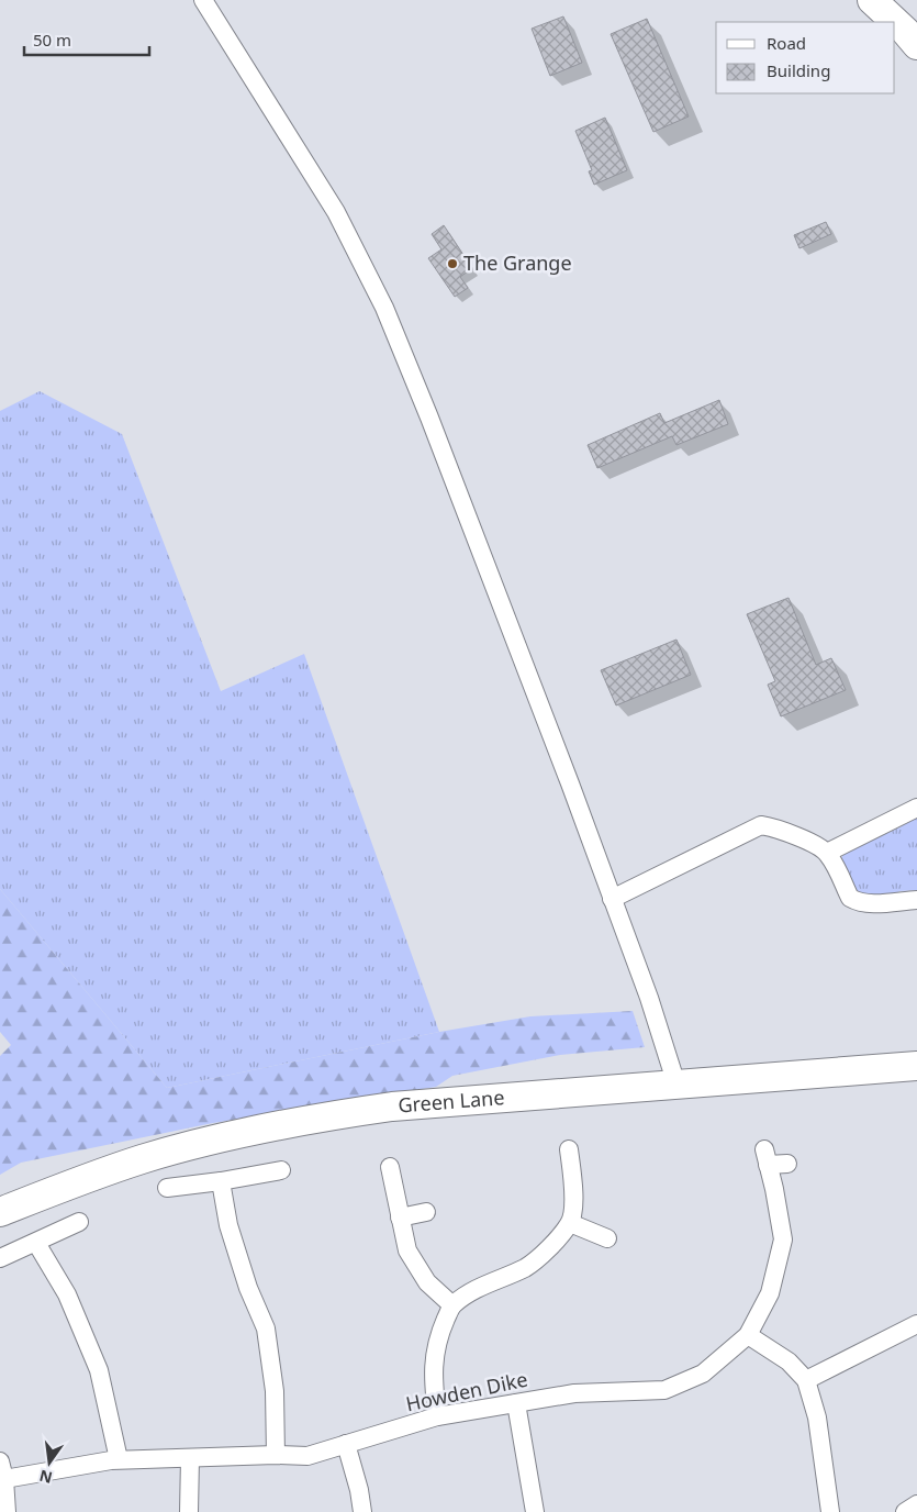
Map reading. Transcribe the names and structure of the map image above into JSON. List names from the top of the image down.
{
  "streets": {
    "main road": ["Green Lane"],
    "street": ["Howden Dike"]
  },
  "places": ["The Grange"],
  "legend": ["Road", "Building"],
  "scale_bar": "50 m",
  "north": "bottom"
}
